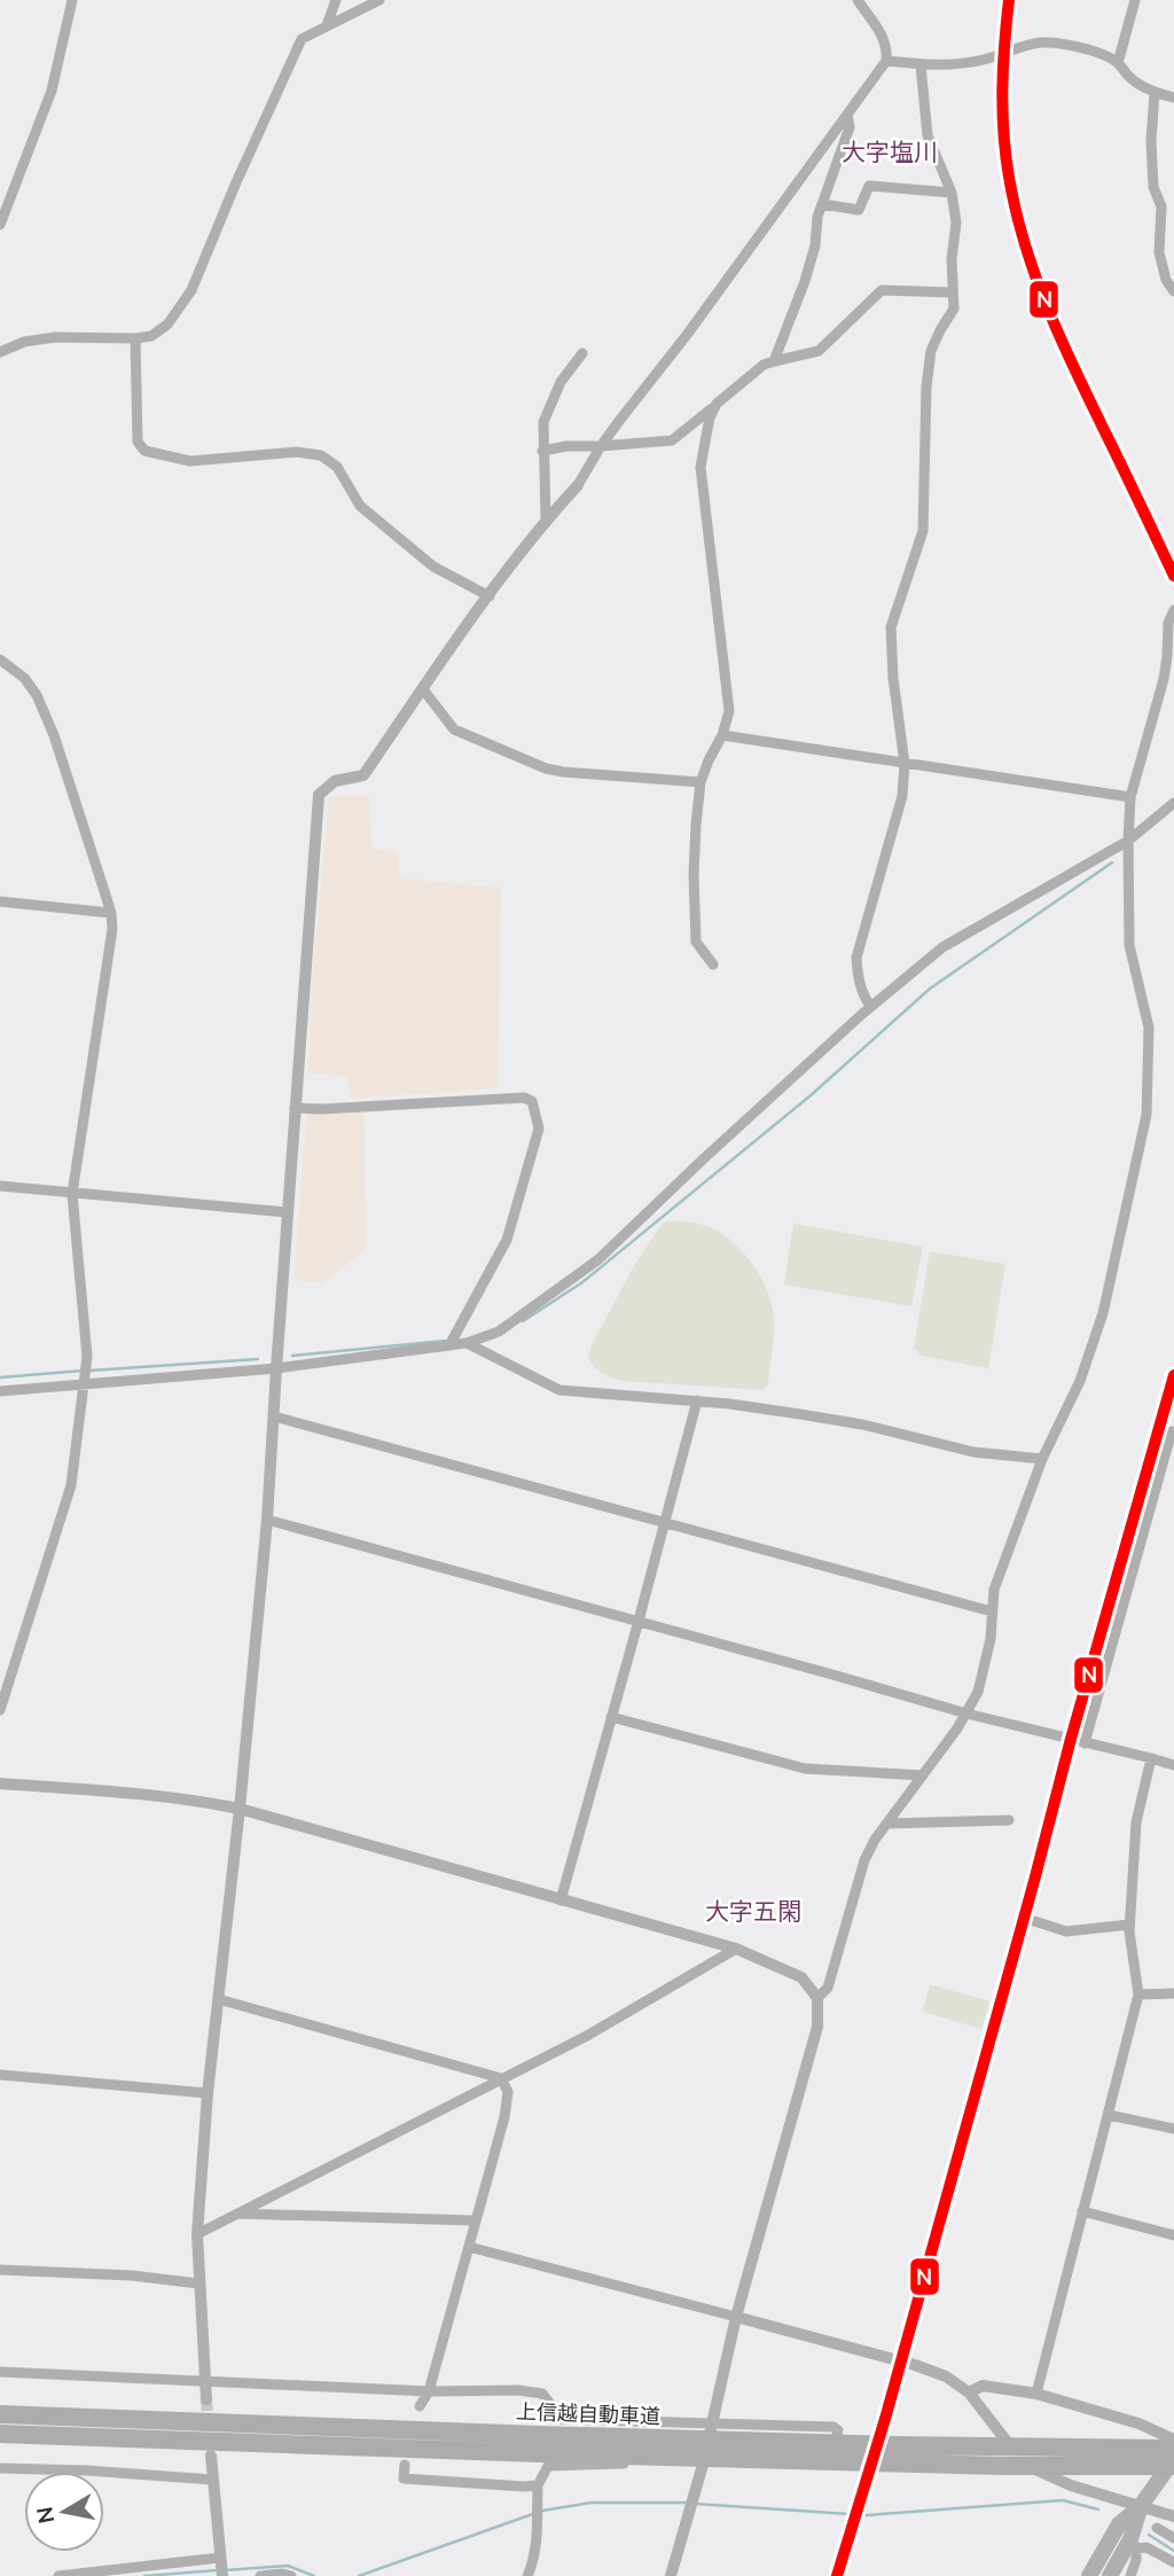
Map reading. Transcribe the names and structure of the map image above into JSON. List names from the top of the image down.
{
  "streets": {
    "highway": ["上信越自動車道"]
  },
  "districts": ["大字塩川", "大字五閑"],
  "lines": ["transit line N"],
  "north": "left"
}
